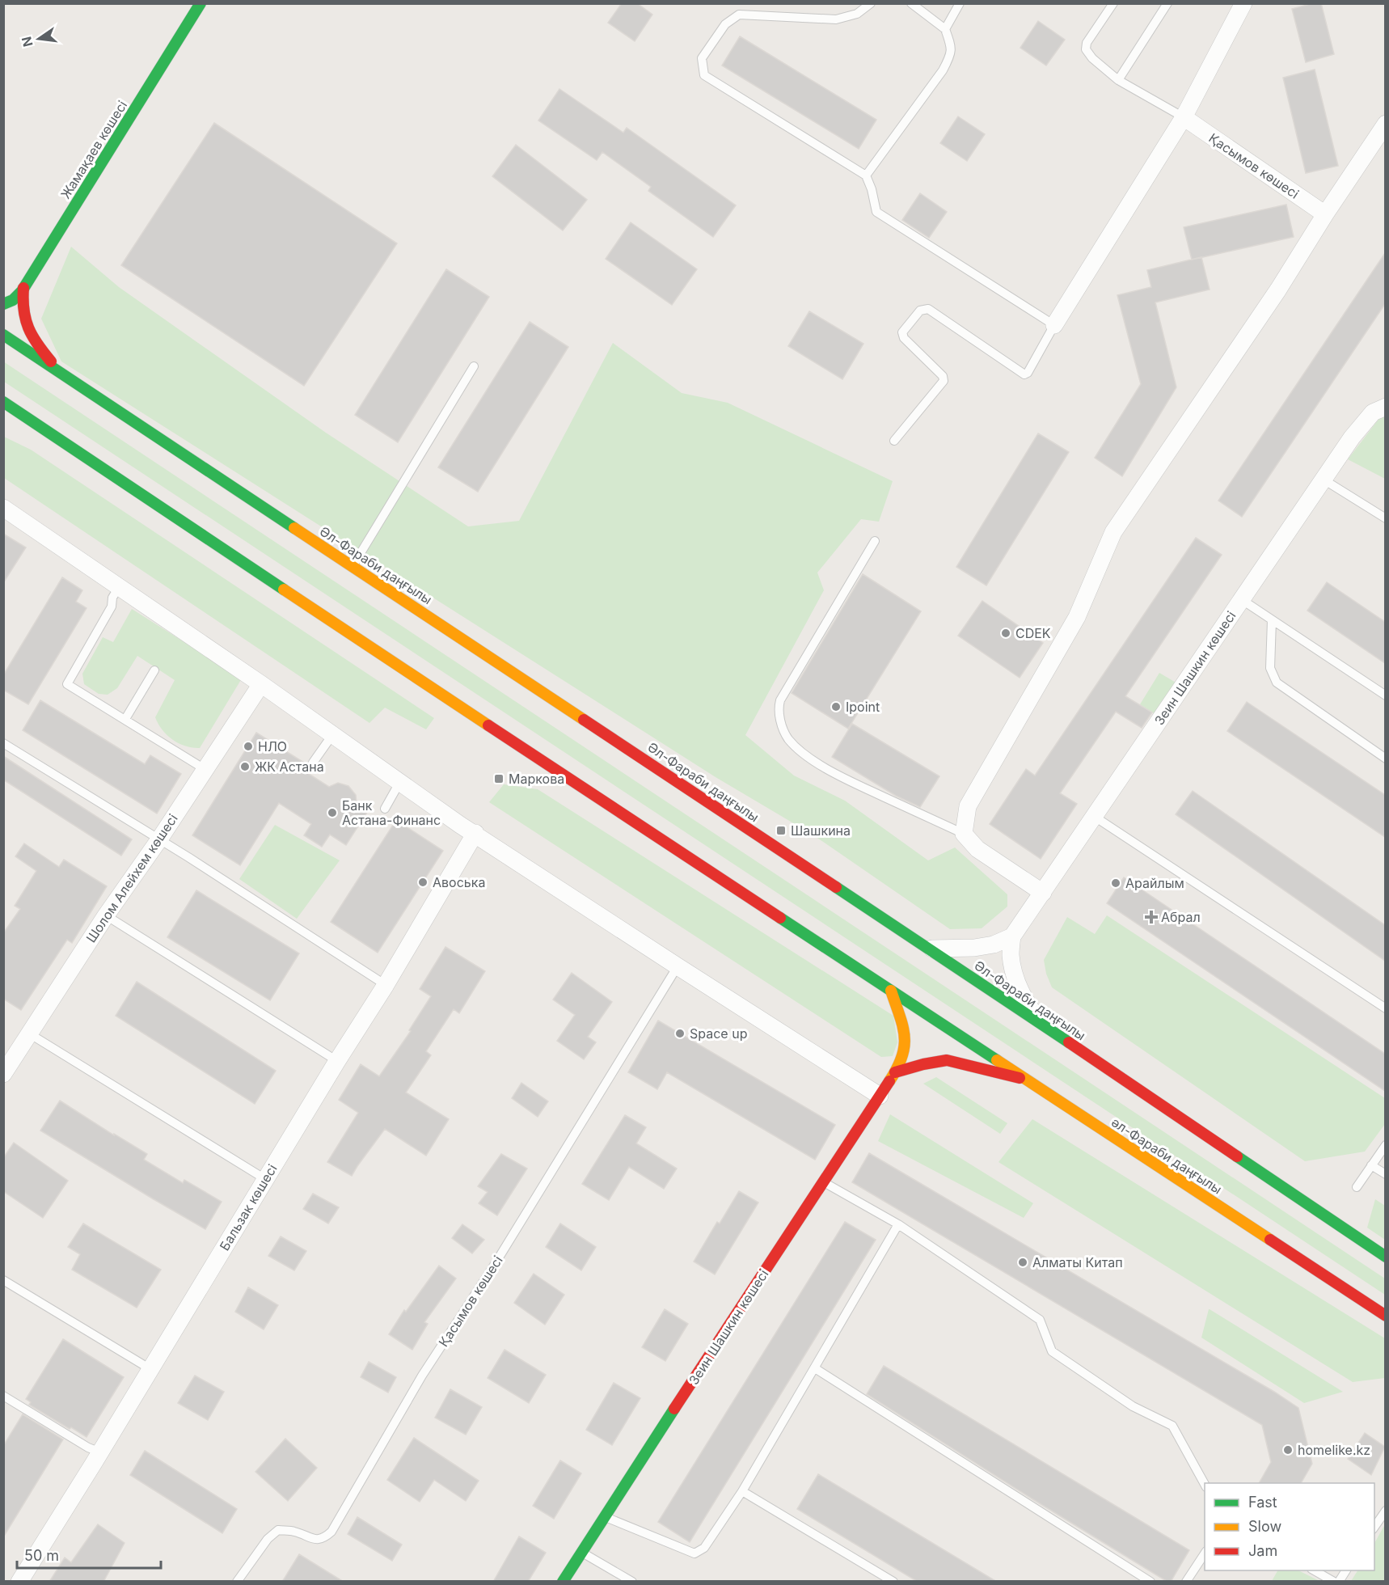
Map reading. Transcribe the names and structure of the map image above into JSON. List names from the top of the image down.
{
  "streets": {
    "main road": [
      "Жамақаев көшесі",
      "Әл-Фараби даңғылы",
      "Зеин Шашкин көшесі",
      "әл-Фараби даңғылы"
    ],
    "street": ["Қасымов көшесі", "Шолом Алейхем көшесі", "Бальзак көшесі"]
  },
  "crossings": [
    ["Зеин Шашкин көшесі", "әл-Фараби даңғылы"]
  ],
  "places": {
    "other": [
      "CDEK",
      "Ipoint",
      "НЛО",
      "ЖК Астана",
      "Банк Астана-Финанс",
      "Авоська",
      "Арайлым",
      "Space up",
      "Алматы Китап",
      "homelike.kz"
    ],
    "transit": ["Маркова", "Шашкина"],
    "health": ["Абрал"]
  },
  "legend": ["Fast", "Slow", "Jam"],
  "scale_bar": "50 m",
  "north": "left"
}
